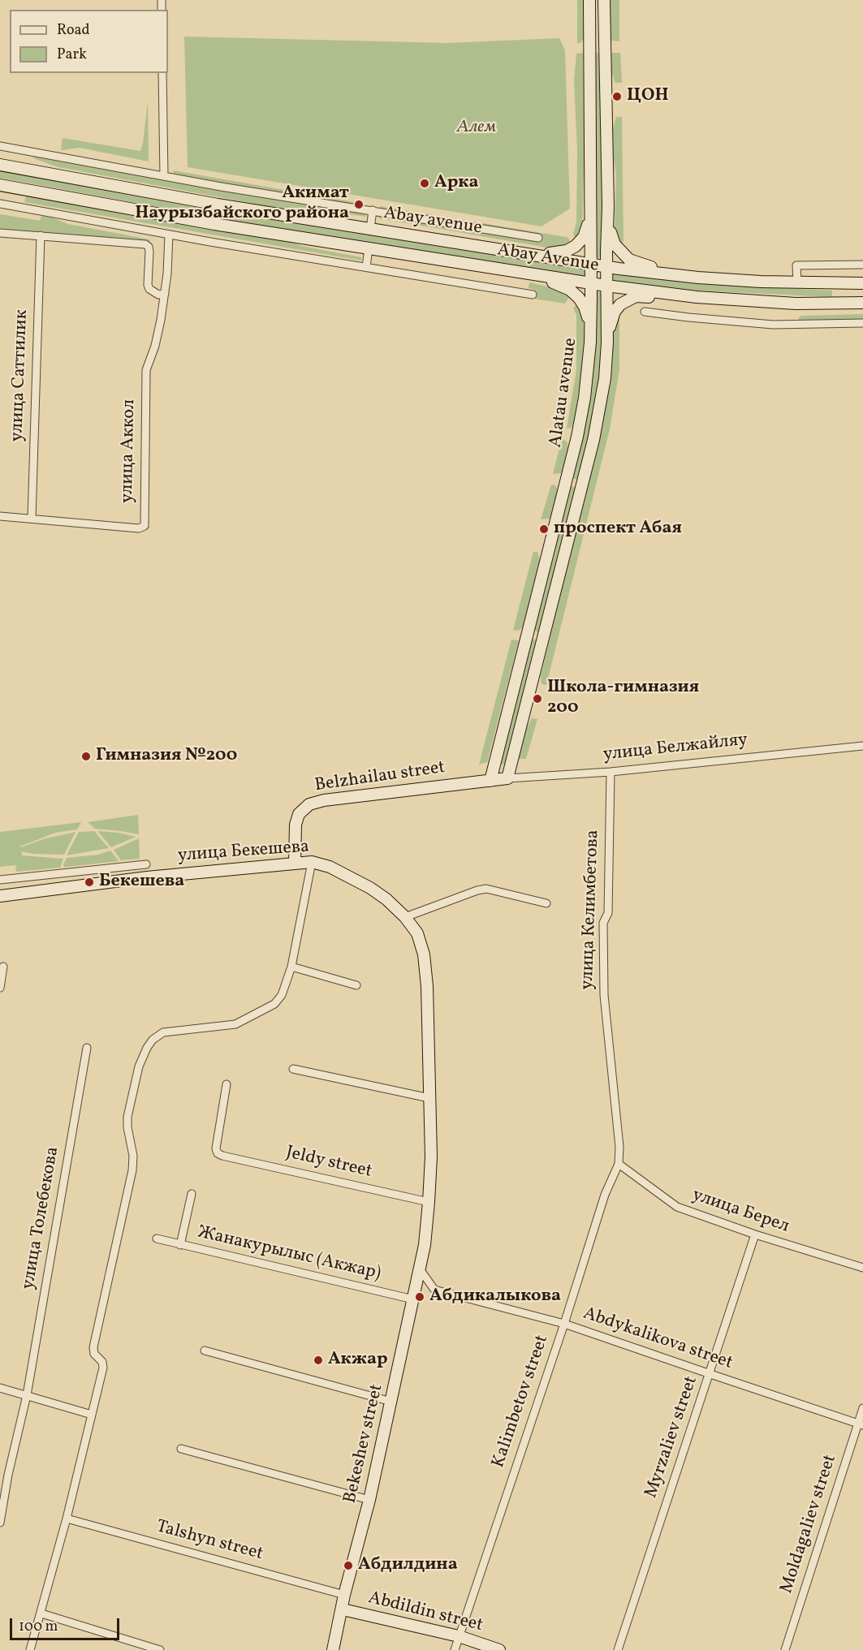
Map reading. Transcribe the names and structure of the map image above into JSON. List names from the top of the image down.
{
  "streets": {
    "main road": [
      "Abay avenue",
      "Abay Avenue",
      "Alatau avenue",
      "улица Белжайляу",
      "Belzhailau street",
      "улица Бекешева",
      "Bekeshev street",
      "Abdildin street"
    ],
    "street": [
      "улица Саттилик",
      "улица Аккол",
      "улица Келимбетова",
      "Jeldy street",
      "улица Берел",
      "улица Толебекова",
      "Жанакурылыс (Акжар)",
      "Abdykalikova street",
      "Kalimbetov street",
      "Myrzaliev street",
      "Moldagaliev street",
      "Talshyn street"
    ]
  },
  "crossings": [
    ["Abay avenue", "Alatau avenue"],
    ["Abay Avenue", "Alatau avenue"],
    ["улица Саттилик", "улица Аккол"],
    ["Alatau avenue", "улица Белжайляу"],
    ["Alatau avenue", "Belzhailau street"],
    ["улица Белжайляу", "Belzhailau street"],
    ["улица Белжайляу", "улица Келимбетова"],
    ["Belzhailau street", "улица Бекешева"],
    ["улица Бекешева", "Bekeshev street"],
    ["улица Келимбетова", "улица Берел"],
    ["улица Келимбетова", "Kalimbetov street"],
    ["Jeldy street", "Bekeshev street"],
    ["улица Берел", "Kalimbetov street"],
    ["улица Берел", "Myrzaliev street"],
    ["Жанакурылыс (Акжар)", "Bekeshev street"],
    ["Abdykalikova street", "Kalimbetov street"],
    ["Abdykalikova street", "Myrzaliev street"],
    ["Abdykalikova street", "Bekeshev street"],
    ["Abdykalikova street", "Moldagaliev street"],
    ["Kalimbetov street", "Abdildin street"],
    ["Bekeshev street", "Talshyn street"],
    ["Bekeshev street", "Abdildin street"]
  ],
  "parks": ["Алем"],
  "places": [
    "ЦОН",
    "Арка",
    "Акимат Наурызбайского района",
    "проспект Абая",
    "Школа-гимназия 200",
    "Гимназия №200",
    "Бекешева",
    "Абдикалыкова",
    "Акжар",
    "Абдилдина"
  ],
  "legend": ["Road", "Park"],
  "scale_bar": "100 m"
}
